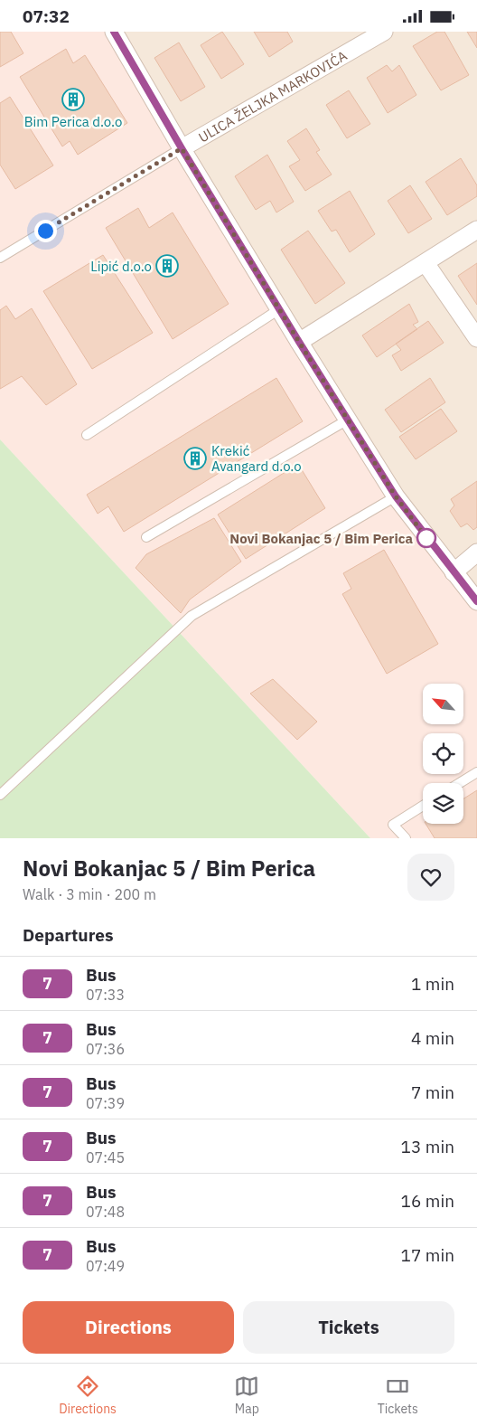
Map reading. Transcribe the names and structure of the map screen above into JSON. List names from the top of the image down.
{
  "streets": {
    "street": ["ULICA ŽELJKA MARKOVIĆA"]
  },
  "places": {
    "building": ["Bim Perica d.o.o", "Lipić d.o.o", "Krekić Avangard d.o.o"],
    "other": ["Novi Bokanjac 5 / Bim Perica"]
  },
  "lines": ["bus line 7"],
  "north": "top left",
  "page": {
    "status": "07:32",
    "heading": [
      ["Novi Bokanjac 5 / Bim Perica", "Walk · 3 min · 200 m"],
      "Departures"
    ],
    "list": [
      {
        "mark": "7",
        "name": "Bus",
        "note": "07:33",
        "value": "1 min"
      },
      {
        "mark": "7",
        "name": "Bus",
        "note": "07:36",
        "value": "4 min"
      },
      {
        "mark": "7",
        "name": "Bus",
        "note": "07:39",
        "value": "7 min"
      },
      {
        "mark": "7",
        "name": "Bus",
        "note": "07:45",
        "value": "13 min"
      },
      {
        "mark": "7",
        "name": "Bus",
        "note": "07:48",
        "value": "16 min"
      },
      {
        "mark": "7",
        "name": "Bus",
        "note": "07:49",
        "value": "17 min"
      }
    ],
    "buttons": ["Directions", "Tickets"],
    "tabs": ["Directions", "Map", "Tickets"]
  }
}
